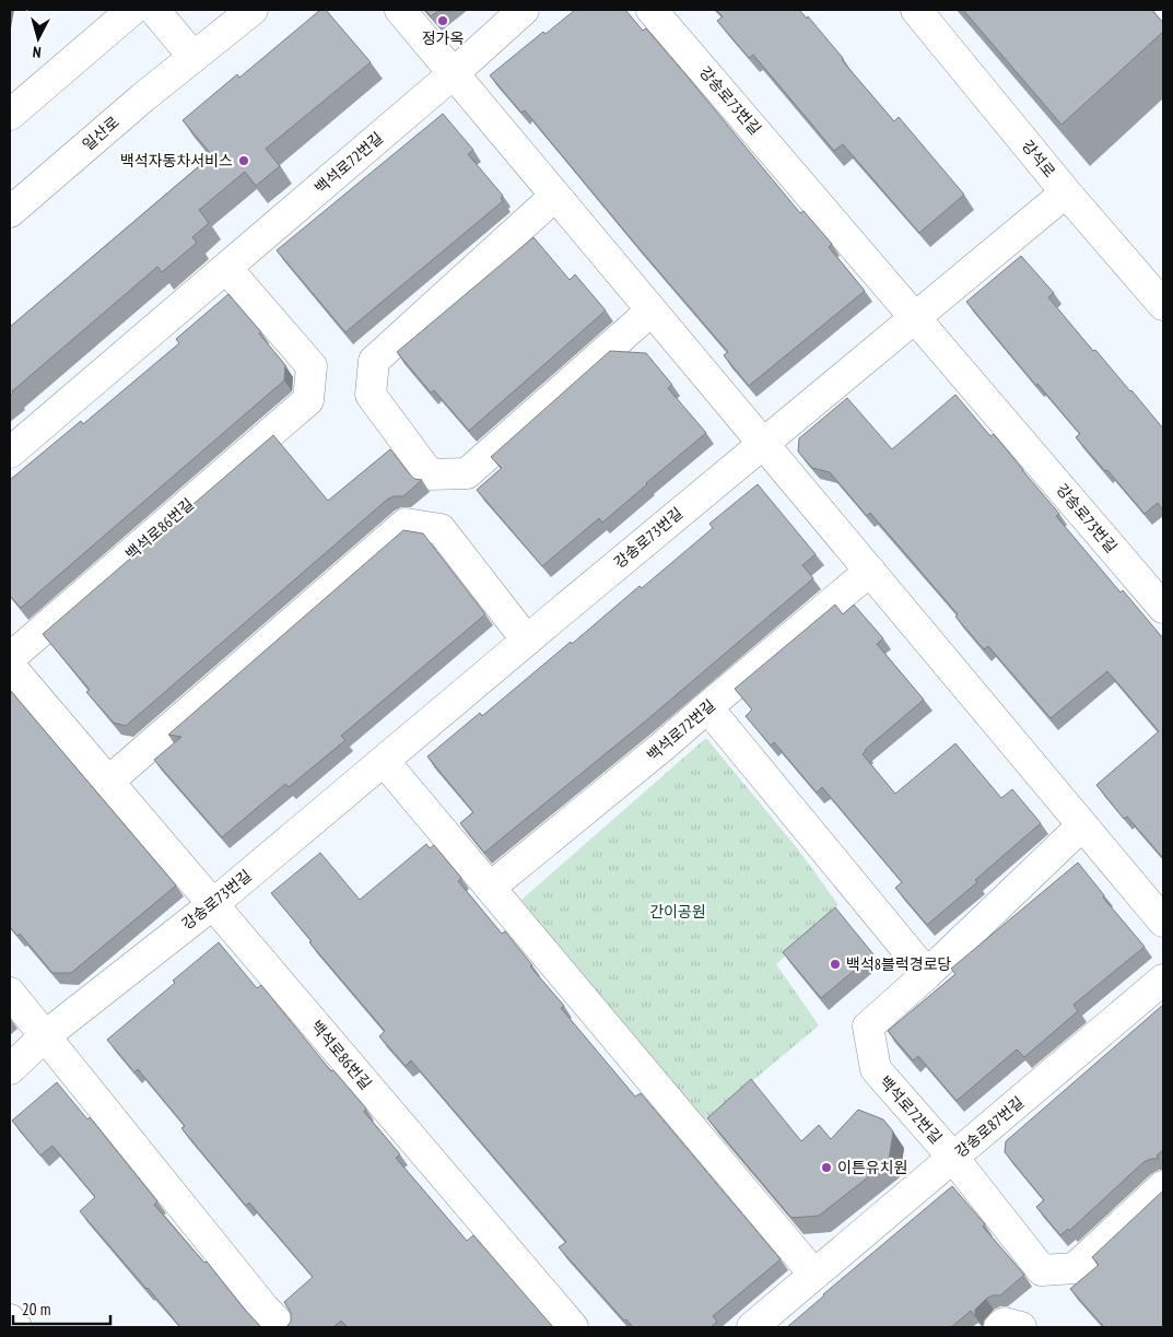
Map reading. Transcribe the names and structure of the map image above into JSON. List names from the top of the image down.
{
  "streets": {
    "street": [
      "강송로73번길",
      "일산로",
      "강석로",
      "백석로72번길",
      "백석로86번길",
      "강송로87번길"
    ]
  },
  "crossings": [
    ["강송로73번길", "강석로"],
    ["강송로73번길", "백석로86번길"],
    ["백석로72번길", "백석로86번길"],
    ["백석로72번길", "강송로87번길"]
  ],
  "parks": ["간이공원"],
  "places": [
    "정가옥",
    "백석자동차서비스",
    "백석8블럭경로당",
    "이튼유치원"
  ],
  "scale_bar": "20 m",
  "north": "bottom"
}
